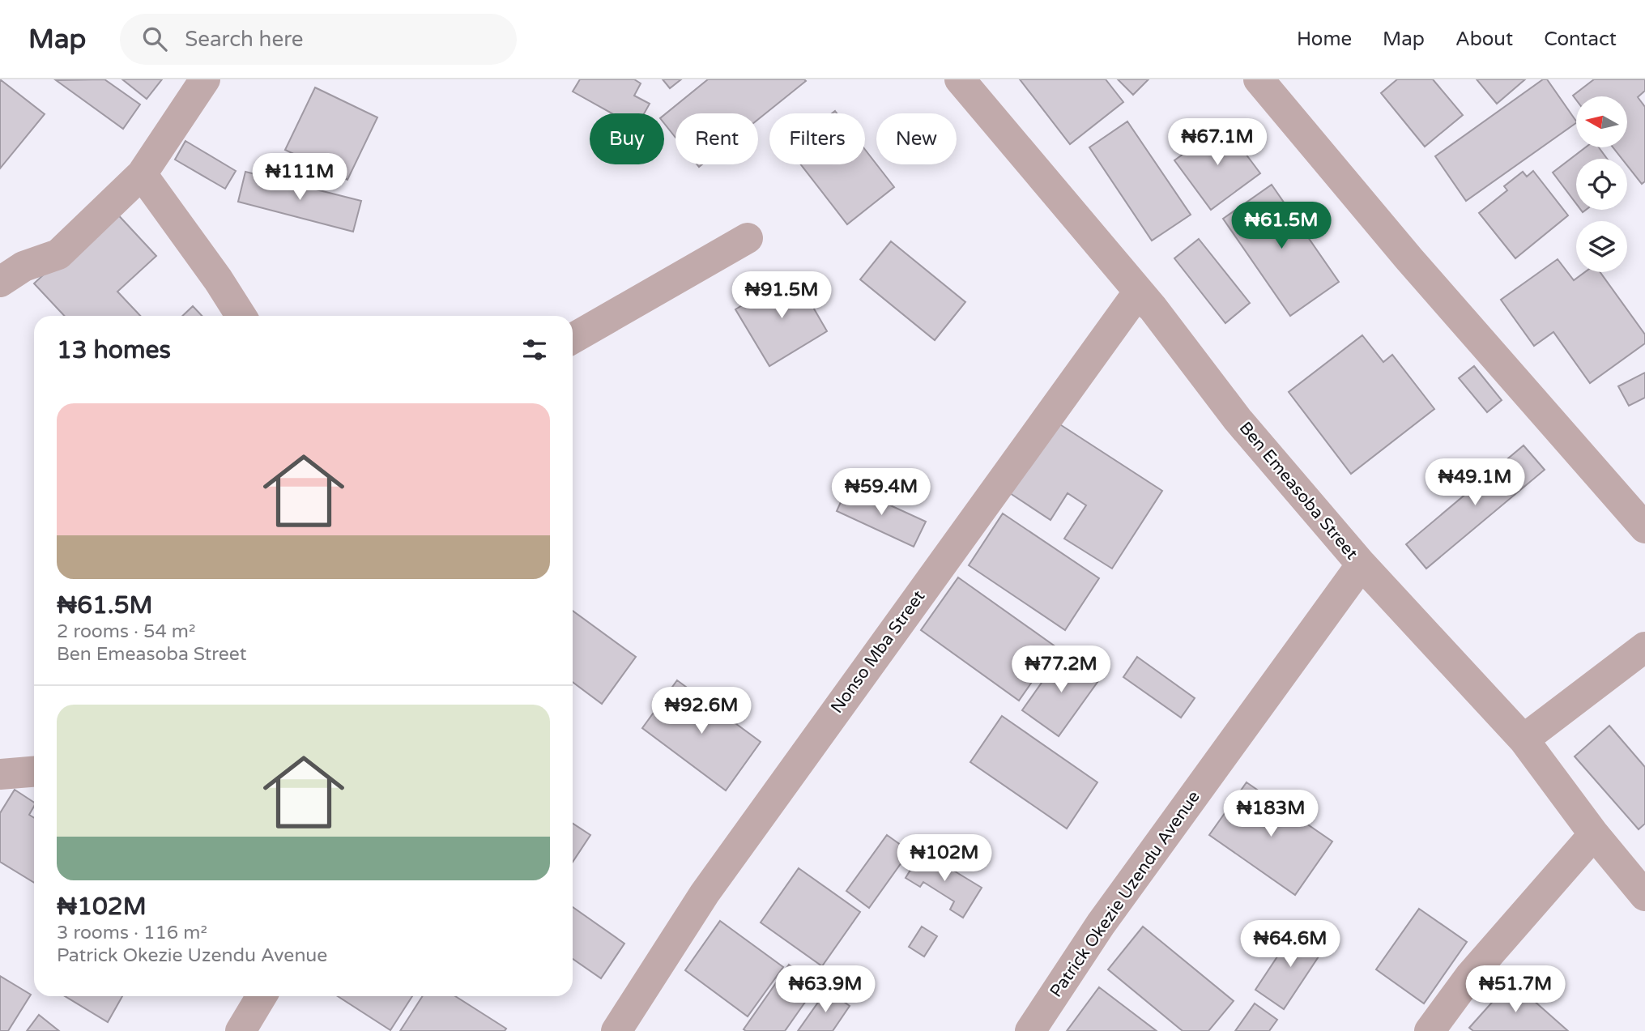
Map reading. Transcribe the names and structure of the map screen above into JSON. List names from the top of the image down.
{
  "streets": {
    "street": ["Ben Emeasoba Street", "Nonso Mba Street", "Patrick Okezie Uzendu Avenue"]
  },
  "crossings": [
    ["Ben Emeasoba Street", "Nonso Mba Street"],
    ["Ben Emeasoba Street", "Patrick Okezie Uzendu Avenue"]
  ],
  "north": "left",
  "page": {
    "header": "Map",
    "search": "Search here",
    "nav": [
      "Home",
      "Map",
      "About",
      "Contact"
    ],
    "chip": [
      "Buy",
      "Rent",
      "Filters",
      "New"
    ],
    "price": [
      "₦67.1M",
      "₦111M",
      "₦61.5M",
      "₦91.5M",
      "₦49.1M",
      "₦59.4M",
      "₦77.2M",
      "₦92.6M",
      "₦183M",
      "₦102M",
      "₦64.6M",
      "₦63.9M",
      "₦51.7M"
    ],
    "heading": "13 homes",
    "list": [
      {
        "name": "₦61.5M",
        "note": "2 rooms · 54 m² · Ben Emeasoba Street"
      },
      {
        "name": "₦102M",
        "note": "3 rooms · 116 m² · Patrick Okezie Uzendu Avenue"
      }
    ]
  }
}
